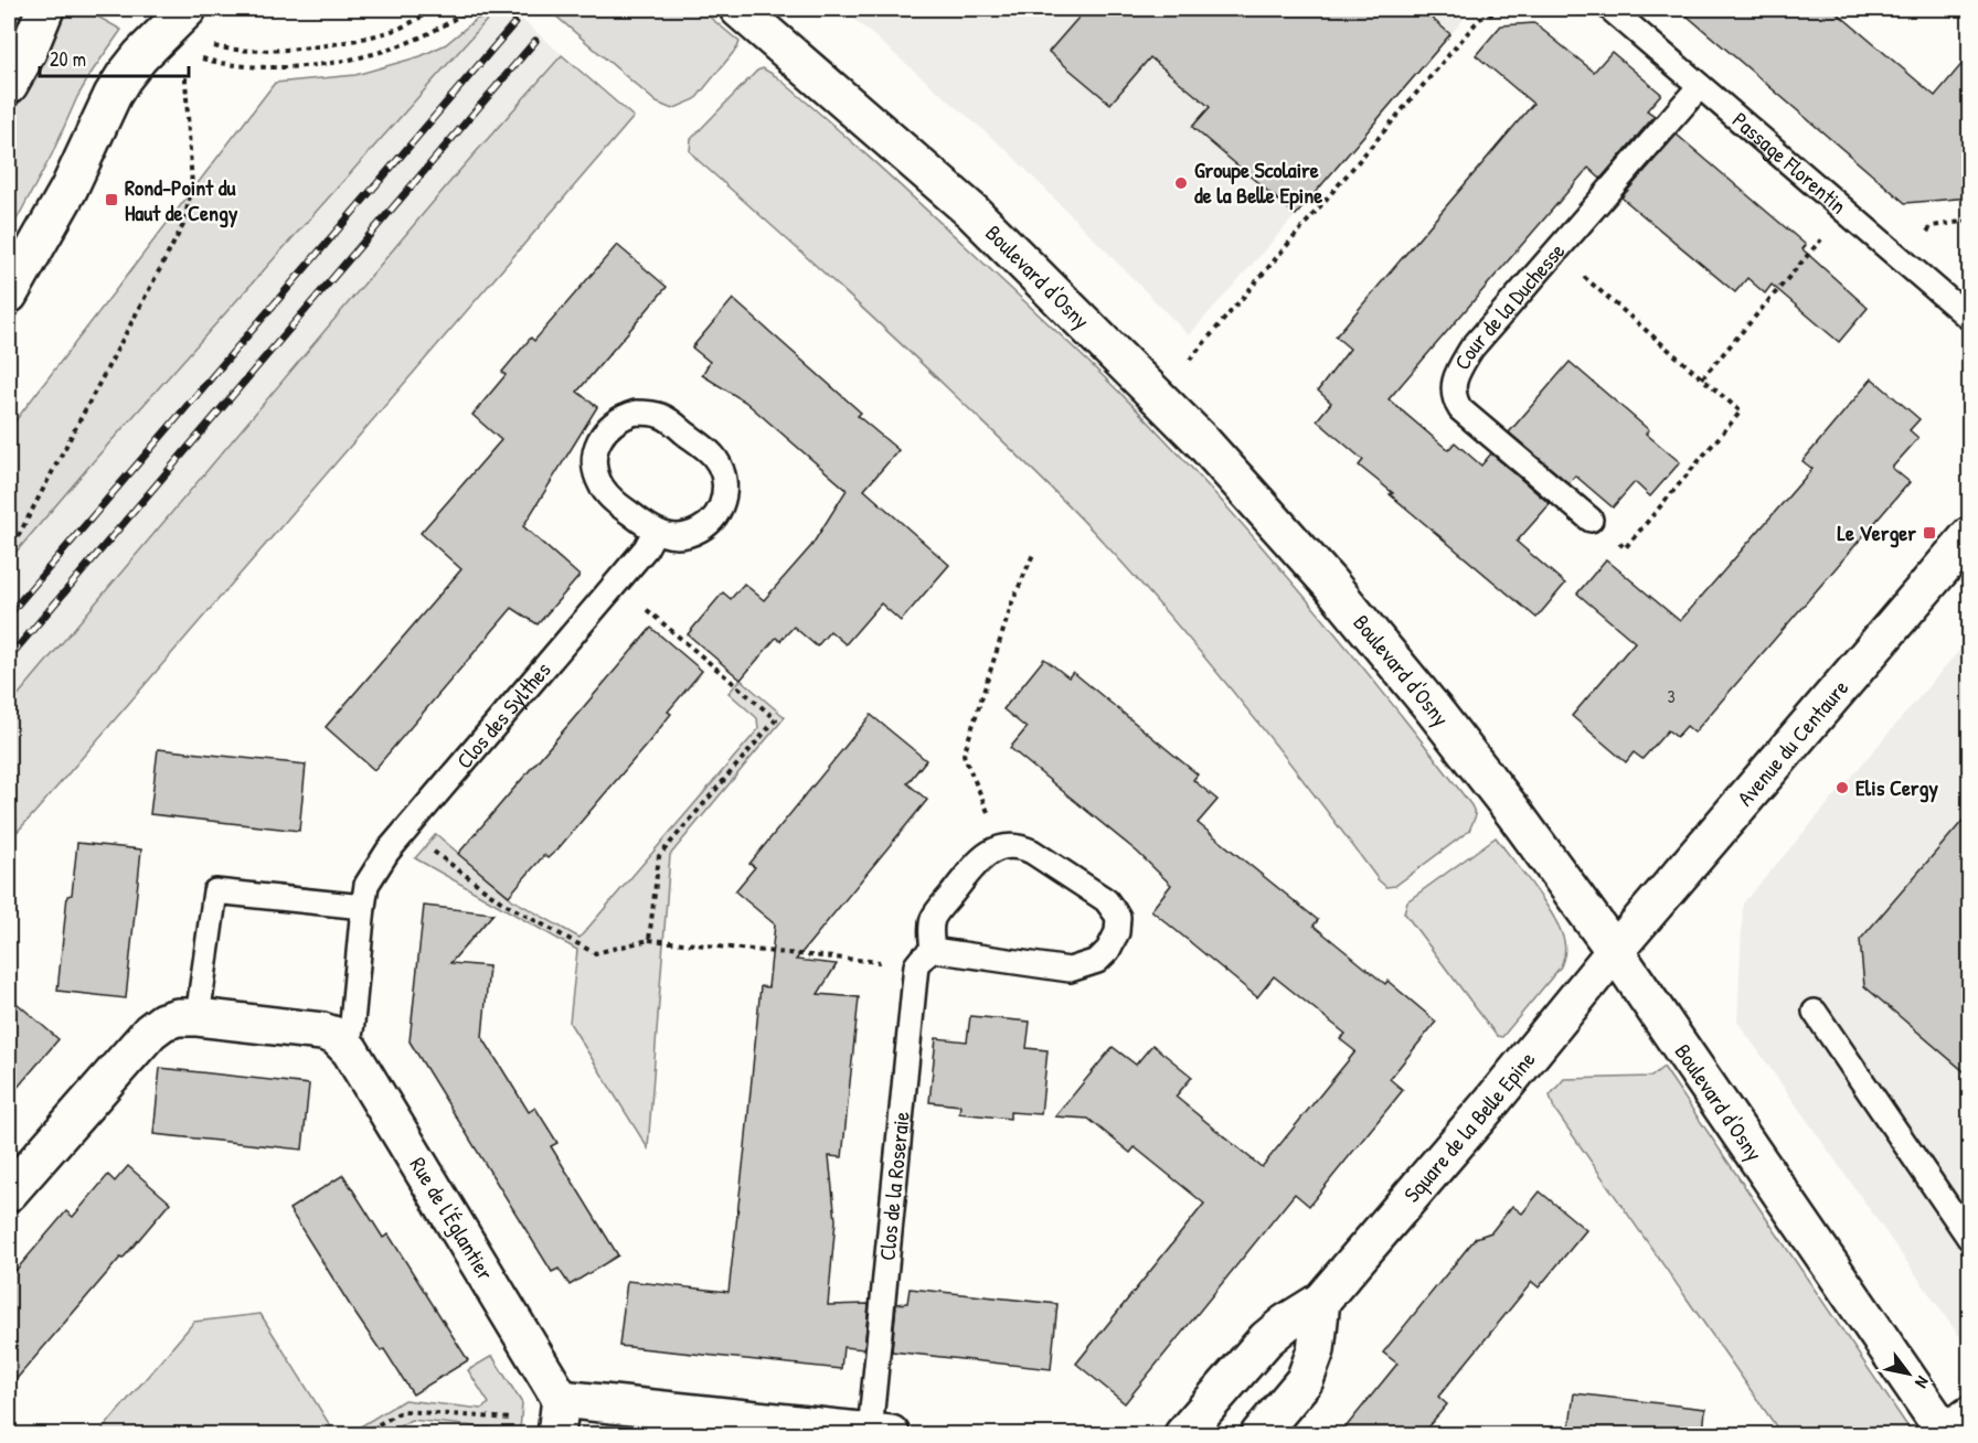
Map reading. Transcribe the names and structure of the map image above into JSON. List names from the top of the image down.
{
  "streets": {
    "street": [
      "Boulevard d'Osny",
      "Avenue du Centaure",
      "Square de la Belle Epine",
      "Rue de l'Églantier"
    ],
    "lane": [
      "Passage Florentin",
      "Cour de la Duchesse",
      "Clos des Sylthes",
      "Clos de la Roseraie"
    ]
  },
  "crossings": [
    ["Passage Florentin", "Cour de la Duchesse"],
    ["Boulevard d'Osny", "Avenue du Centaure"],
    ["Boulevard d'Osny", "Square de la Belle Epine"],
    ["Avenue du Centaure", "Square de la Belle Epine"]
  ],
  "places": {
    "other": ["Groupe Scolaire de la Belle Epine", "Elis Cergy"],
    "transit": ["Rond-Point du Haut de Cengy", "Le Verger"]
  },
  "house_numbers": ["3"],
  "scale_bar": "20 m",
  "north": "bottom right"
}
